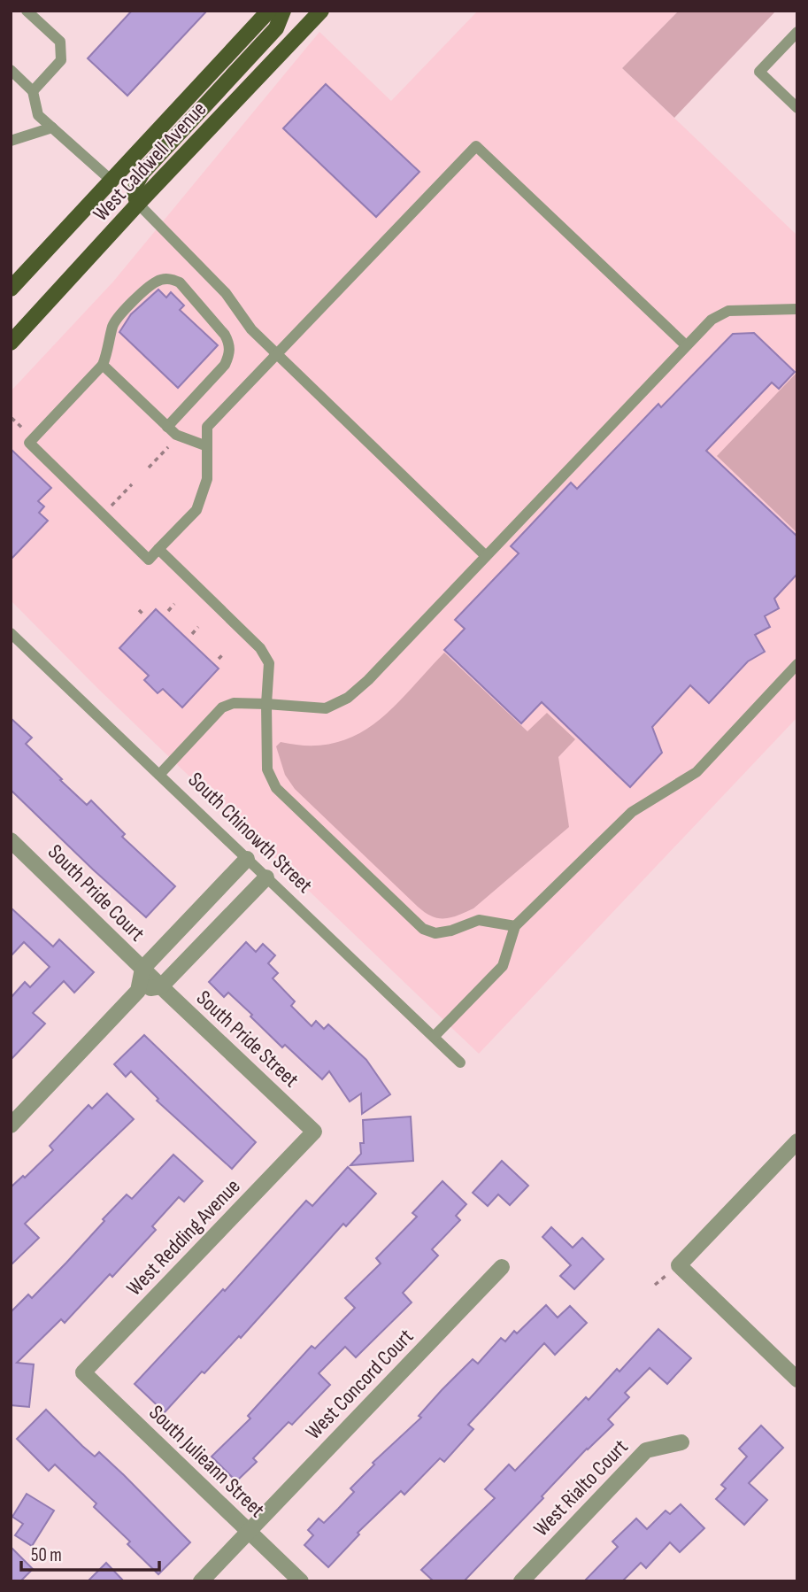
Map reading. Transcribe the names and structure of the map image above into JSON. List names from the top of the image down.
{
  "streets": {
    "main road": ["West Caldwell Avenue"],
    "street": [
      "South Pride Court",
      "South Pride Street",
      "West Redding Avenue",
      "West Concord Court",
      "South Julieann Street",
      "West Rialto Court"
    ],
    "lane": ["South Chinowth Street"]
  },
  "crossings": [
    ["South Pride Court", "South Pride Street"],
    ["South Pride Street", "West Redding Avenue"],
    ["West Redding Avenue", "South Julieann Street"],
    ["West Concord Court", "South Julieann Street"]
  ],
  "scale_bar": "50 m"
}
